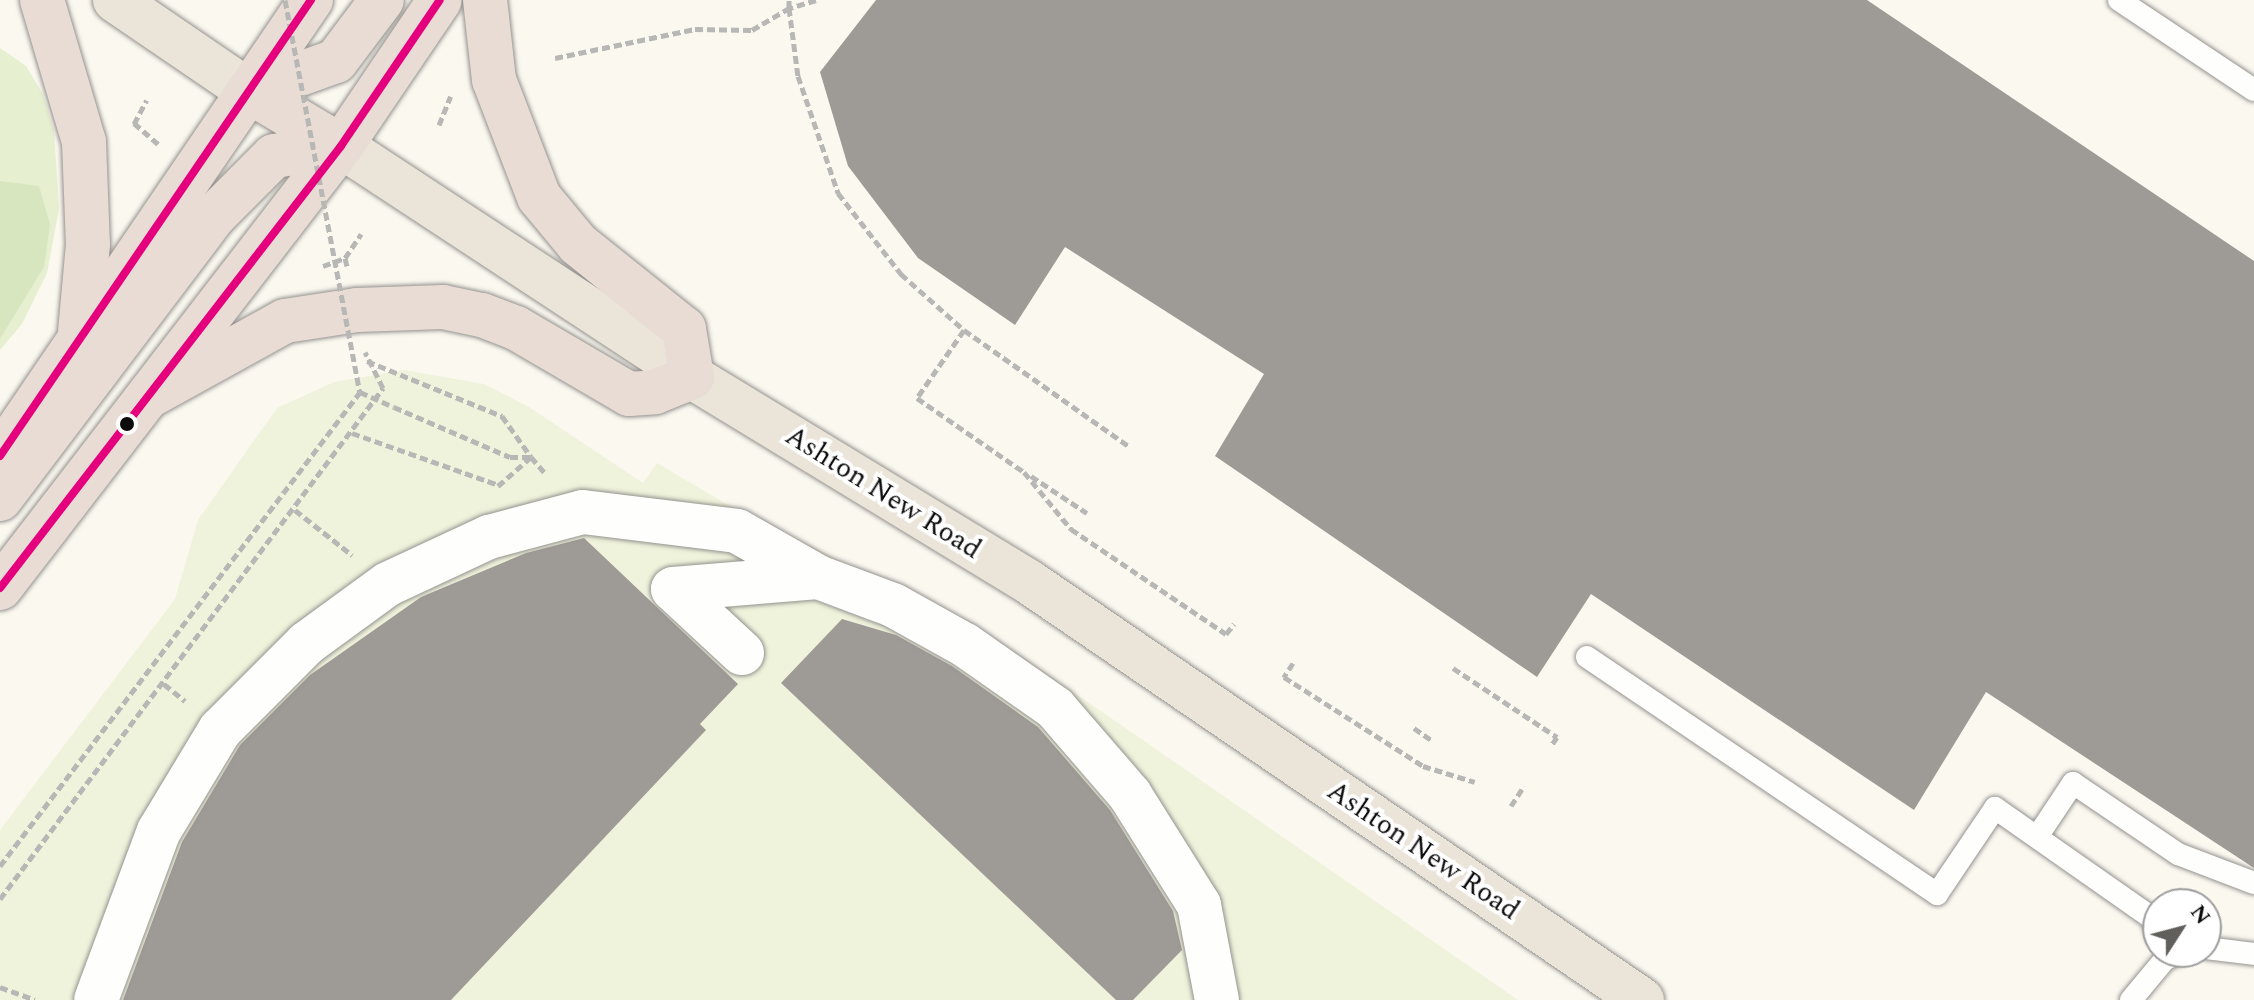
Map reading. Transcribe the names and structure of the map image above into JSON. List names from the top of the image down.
{
  "streets": {
    "highway": ["Ashton New Road"]
  },
  "north": "top right"
}
